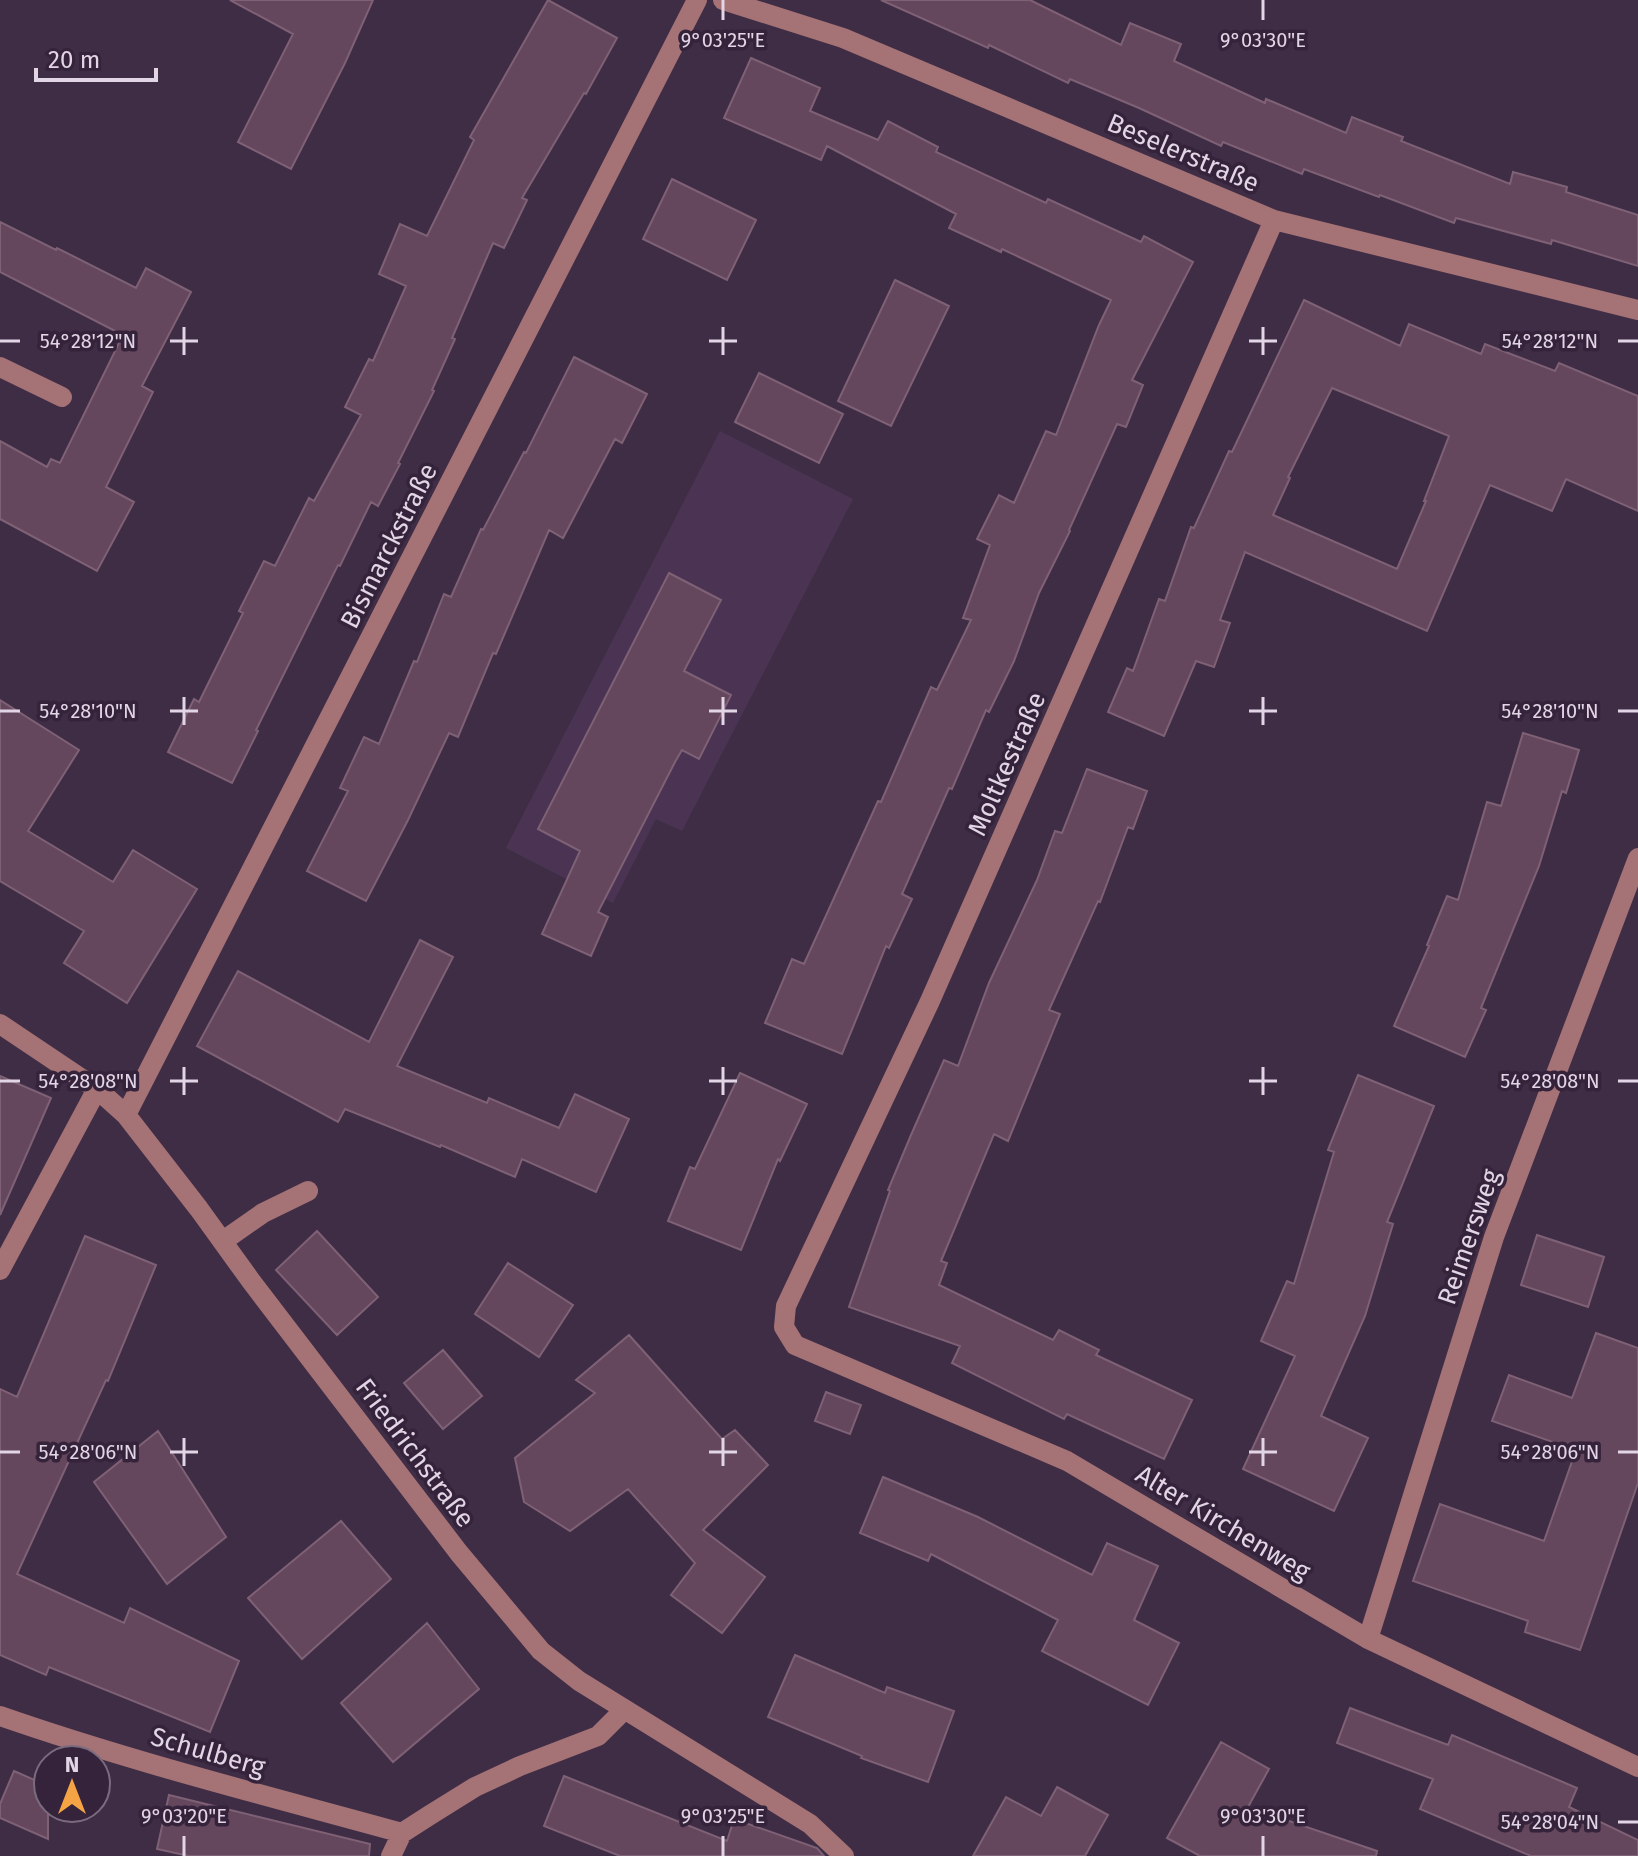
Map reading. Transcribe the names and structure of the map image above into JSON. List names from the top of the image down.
{
  "streets": {
    "street": [
      "Beselerstraße",
      "Bismarckstraße",
      "Moltkestraße",
      "Reimersweg",
      "Friedrichstraße",
      "Alter Kirchenweg",
      "Schulberg"
    ]
  },
  "crossings": [
    ["Beselerstraße", "Moltkestraße"],
    ["Bismarckstraße", "Friedrichstraße"],
    ["Moltkestraße", "Alter Kirchenweg"],
    ["Reimersweg", "Alter Kirchenweg"]
  ],
  "scale_bar": "20 m",
  "north": "top",
  "coordinates": [
    "9°03'25\"E",
    "9°03'30\"E",
    "54°28'12\"N",
    "54°28'10\"N",
    "54°28'08\"N",
    "54°28'06\"N",
    "9°03'20\"E",
    "54°28'04\"N"
  ]
}
